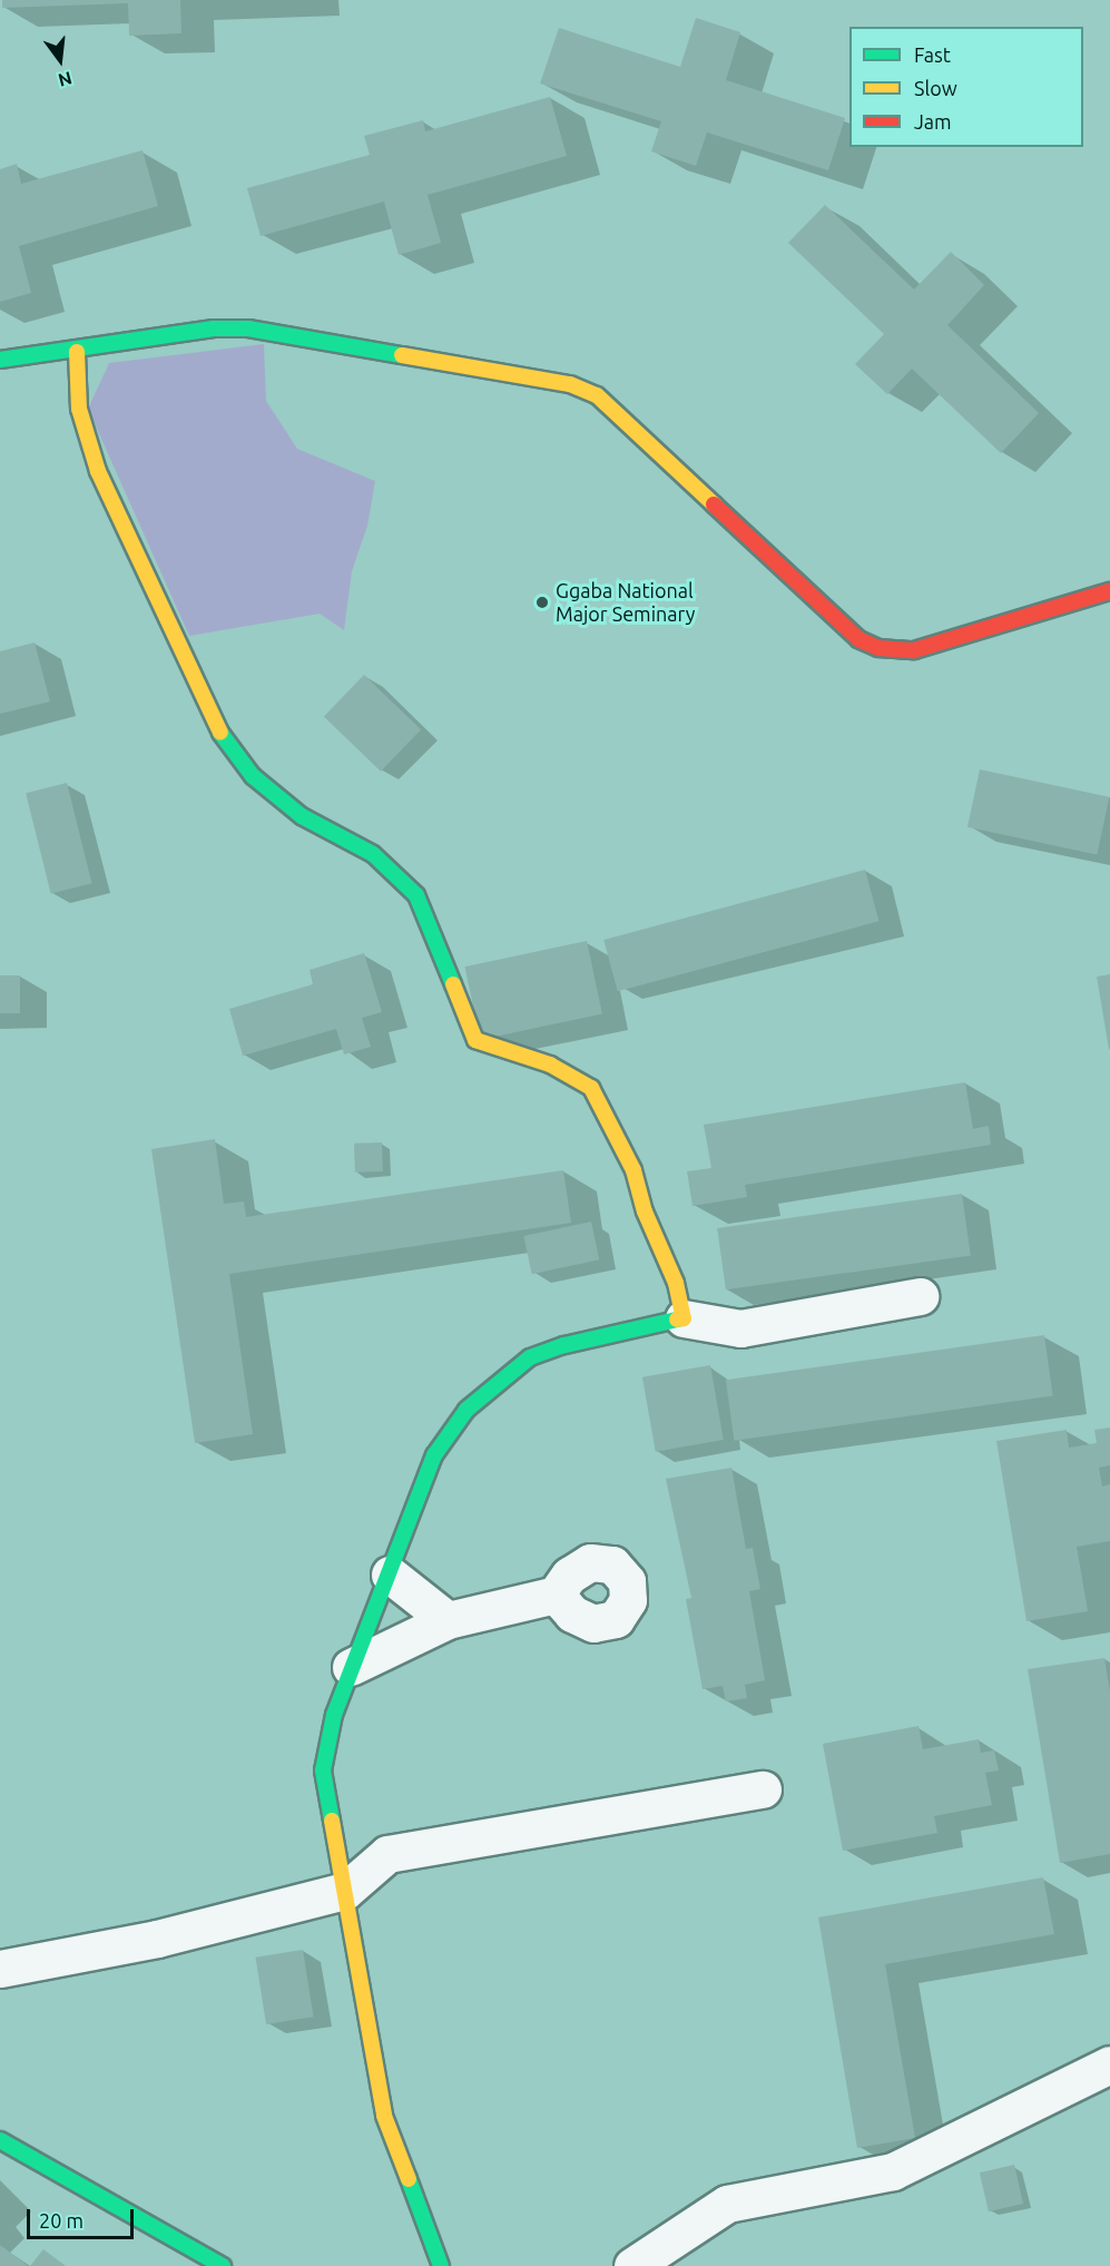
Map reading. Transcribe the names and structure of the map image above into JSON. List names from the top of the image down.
{
  "places": ["Ggaba National Major Seminary"],
  "legend": ["Fast", "Slow", "Jam"],
  "scale_bar": "20 m",
  "north": "bottom"
}
